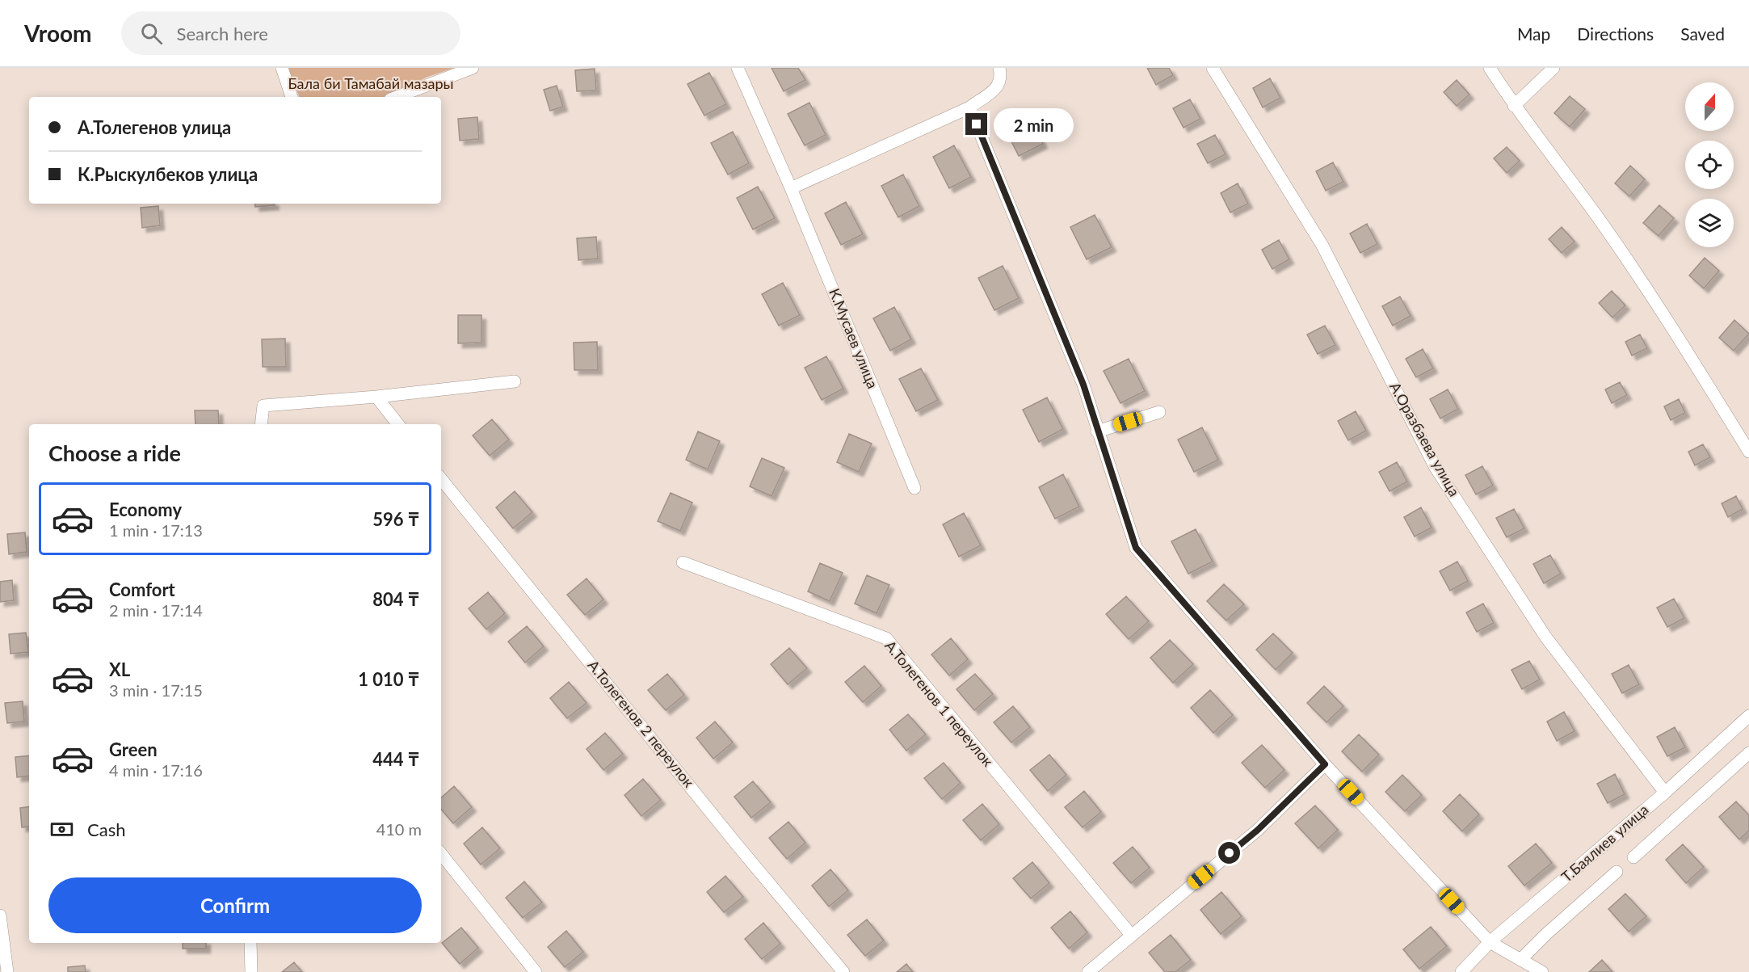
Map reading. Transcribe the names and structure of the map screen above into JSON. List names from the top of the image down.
{
  "streets": {
    "street": [
      "К.Мусаев улица",
      "А.Оразбаева улица",
      "А.Толегенов 1 переулок",
      "А.Толегенов 2 переулок",
      "Т.Баялиев улица"
    ]
  },
  "crossings": [
    ["А.Оразбаева улица", "Т.Баялиев улица"]
  ],
  "parks": ["Бала би Тамабай мазары"],
  "north": "top",
  "page": {
    "header": "Vroom",
    "search": "Search here",
    "nav": ["Map", "Directions", "Saved"],
    "banner": ["А.Толегенов улица", "К.Рыскулбеков улица"],
    "bubble": "2 min",
    "heading": "Choose a ride",
    "list": [
      {
        "name": "Economy",
        "note": "1 min · 17:13",
        "value": "596 ₸"
      },
      {
        "name": "Comfort",
        "note": "2 min · 17:14",
        "value": "804 ₸"
      },
      {
        "name": "XL",
        "note": "3 min · 17:15",
        "value": "1 010 ₸"
      },
      {
        "name": "Green",
        "note": "4 min · 17:16",
        "value": "444 ₸"
      }
    ],
    "pay": ["Cash", "410 m"],
    "buttons": "Confirm"
  }
}
